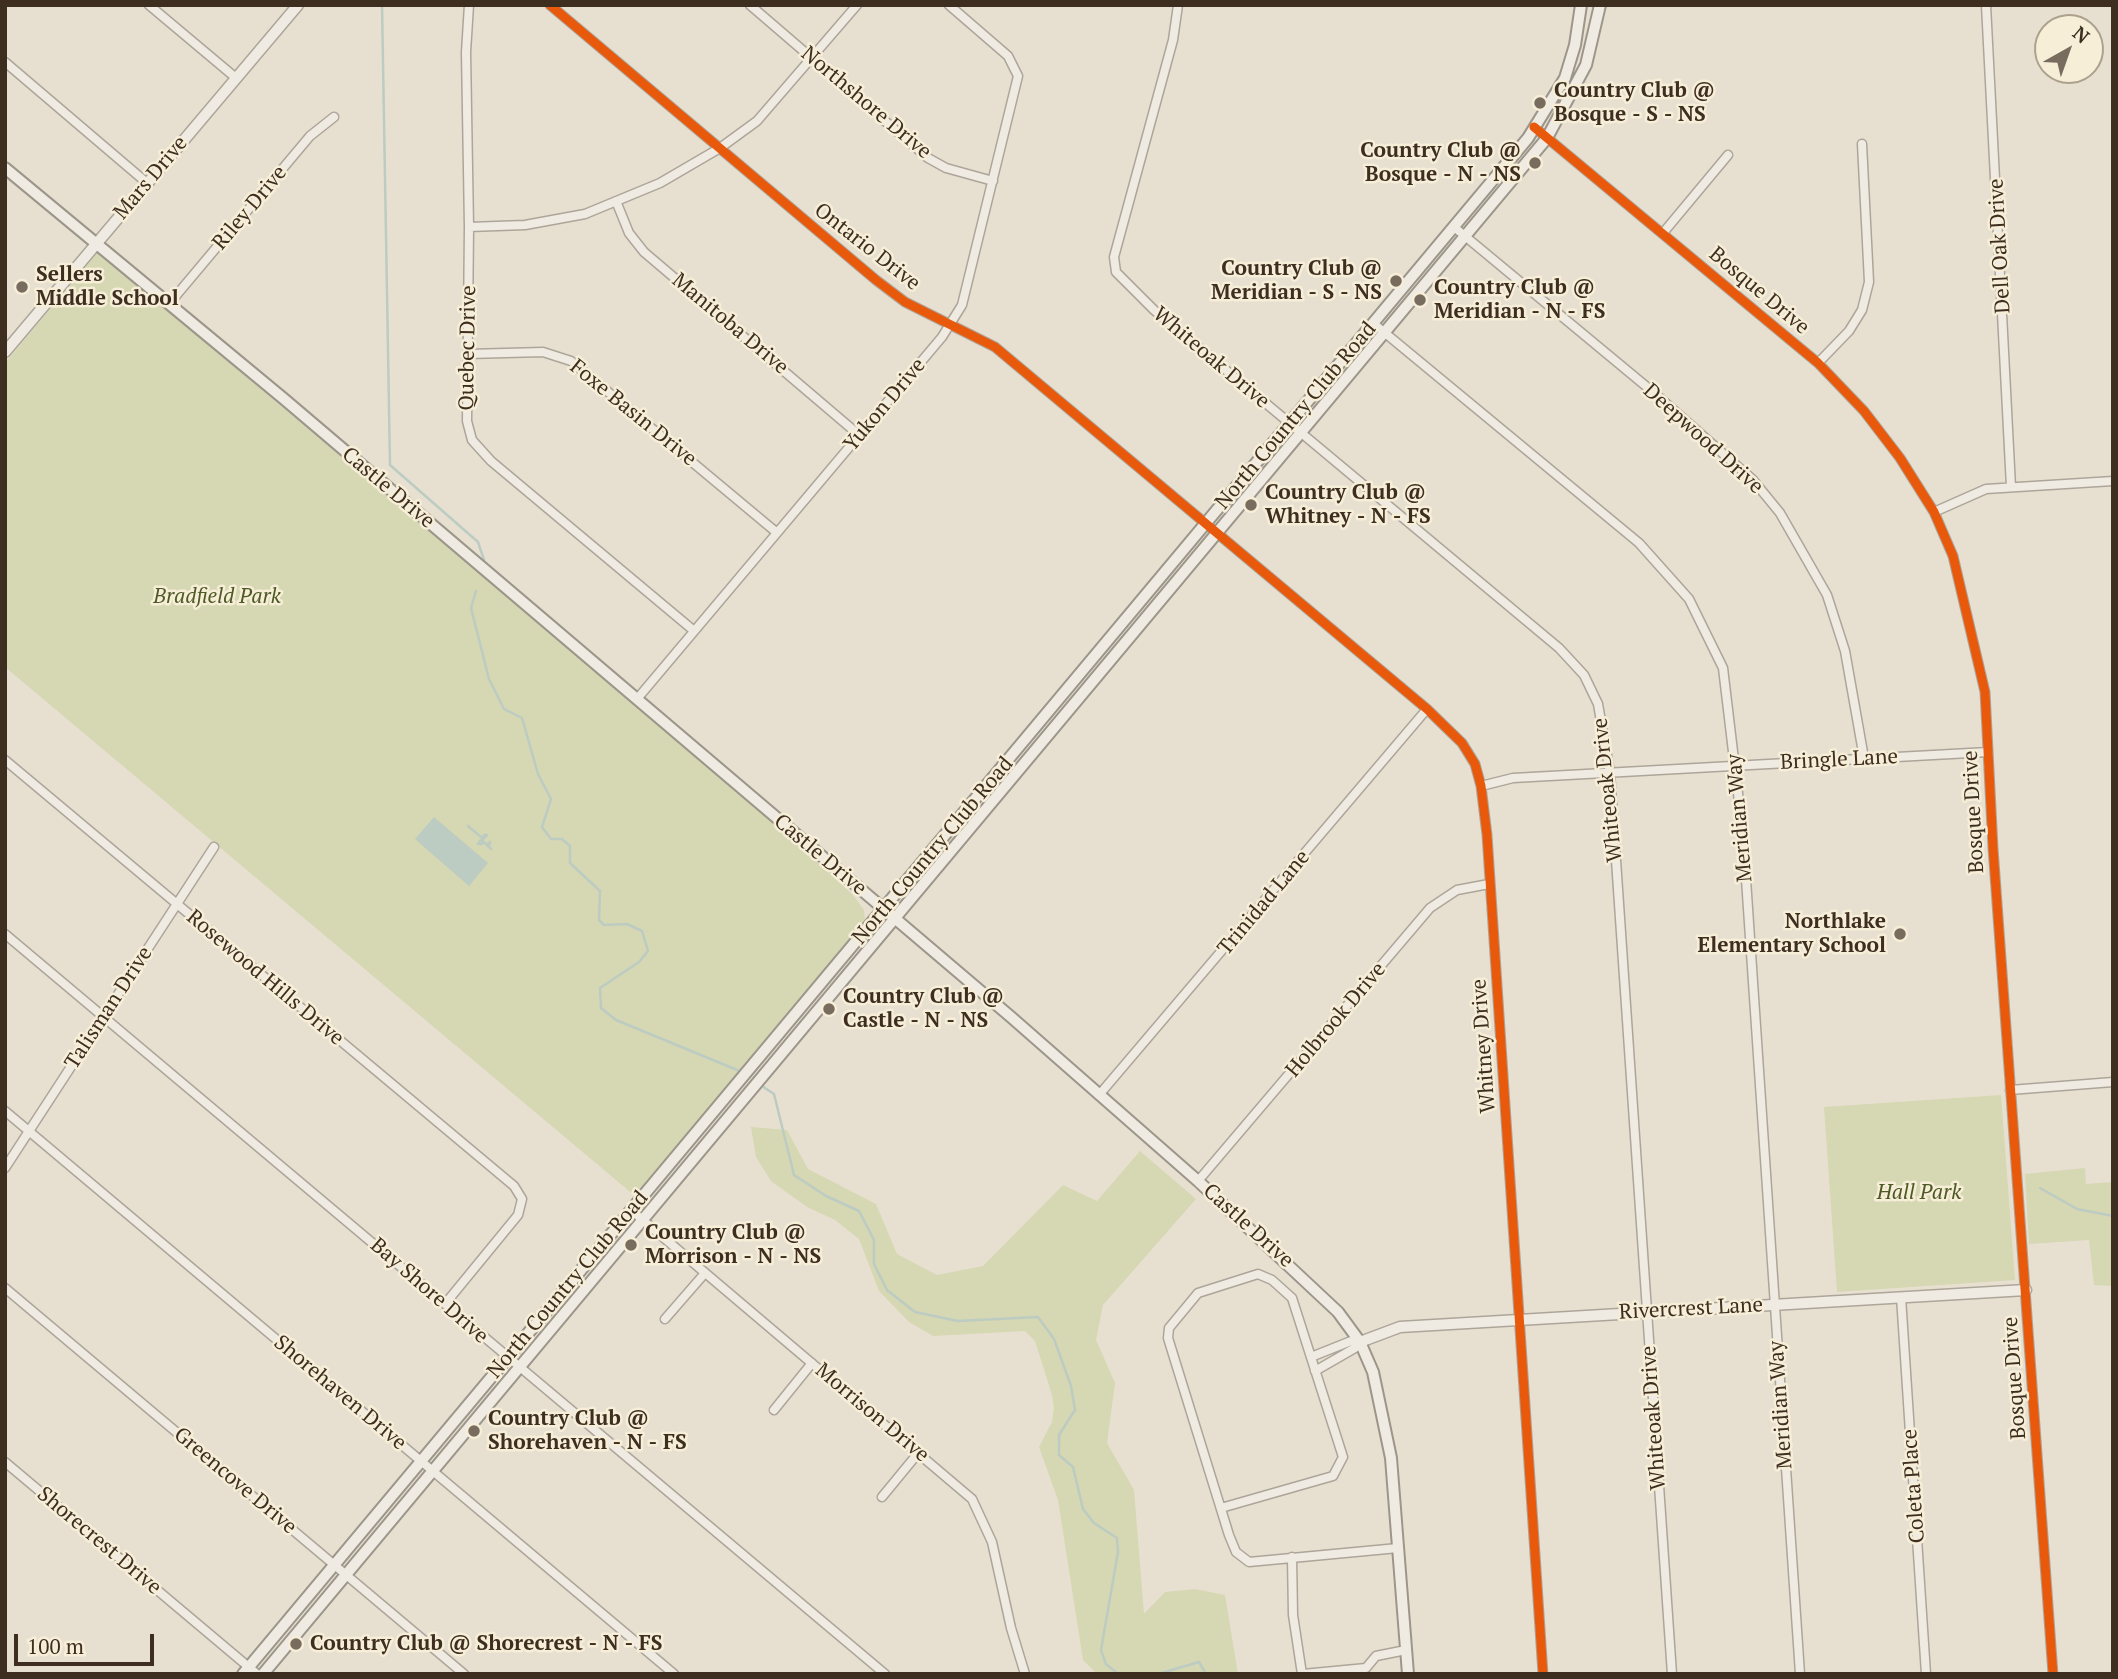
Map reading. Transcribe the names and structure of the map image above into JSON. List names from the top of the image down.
{
  "streets": {
    "main road": ["North Country Club Road", "Castle Drive"],
    "street": [
      "Northshore Drive",
      "Mars Drive",
      "Riley Drive",
      "Dell Oak Drive",
      "Ontario Drive",
      "Bosque Drive",
      "Manitoba Drive",
      "Quebec Drive",
      "Whiteoak Drive",
      "Yukon Drive",
      "Foxe Basin Drive",
      "Deepwood Drive",
      "Bringle Lane",
      "Meridian Way",
      "Trinidad Lane",
      "Rosewood Hills Drive",
      "Talisman Drive",
      "Holbrook Drive",
      "Whitney Drive",
      "Bay Shore Drive",
      "Rivercrest Lane",
      "Shorehaven Drive",
      "Morrison Drive",
      "Greencove Drive",
      "Coleta Place",
      "Shorecrest Drive"
    ]
  },
  "crossings": [
    ["Northshore Drive", "Yukon Drive"],
    ["Mars Drive", "Castle Drive"],
    ["Riley Drive", "Castle Drive"],
    ["Ontario Drive", "Yukon Drive"],
    ["Ontario Drive", "North Country Club Road"],
    ["Ontario Drive", "Whitney Drive"],
    ["Bosque Drive", "North Country Club Road"],
    ["Bosque Drive", "Bringle Lane"],
    ["Bosque Drive", "Rivercrest Lane"],
    ["Manitoba Drive", "Yukon Drive"],
    ["Quebec Drive", "Yukon Drive"],
    ["Quebec Drive", "Foxe Basin Drive"],
    ["Whiteoak Drive", "North Country Club Road"],
    ["Whiteoak Drive", "Bringle Lane"],
    ["Whiteoak Drive", "Rivercrest Lane"],
    ["Yukon Drive", "Foxe Basin Drive"],
    ["Yukon Drive", "Castle Drive"],
    ["North Country Club Road", "Deepwood Drive"],
    ["North Country Club Road", "Castle Drive"],
    ["North Country Club Road", "Meridian Way"],
    ["North Country Club Road", "Whitney Drive"],
    ["North Country Club Road", "Bay Shore Drive"],
    ["North Country Club Road", "Shorehaven Drive"],
    ["North Country Club Road", "Morrison Drive"],
    ["North Country Club Road", "Greencove Drive"],
    ["North Country Club Road", "Shorecrest Drive"],
    ["Deepwood Drive", "Bringle Lane"],
    ["Castle Drive", "Trinidad Lane"],
    ["Castle Drive", "Holbrook Drive"],
    ["Castle Drive", "Rivercrest Lane"],
    ["Bringle Lane", "Meridian Way"],
    ["Bringle Lane", "Whitney Drive"],
    ["Meridian Way", "Rivercrest Lane"],
    ["Trinidad Lane", "Whitney Drive"],
    ["Rosewood Hills Drive", "Talisman Drive"],
    ["Rosewood Hills Drive", "Bay Shore Drive"],
    ["Talisman Drive", "Bay Shore Drive"],
    ["Talisman Drive", "Shorehaven Drive"],
    ["Holbrook Drive", "Whitney Drive"],
    ["Whitney Drive", "Rivercrest Lane"],
    ["Rivercrest Lane", "Coleta Place"]
  ],
  "parks": ["Bradfield Park", "Hall Park"],
  "places": [
    "Country Club @ Bosque - S - NS",
    "Country Club @ Bosque - N - NS",
    "Country Club @ Meridian - S - NS",
    "Sellers Middle School",
    "Country Club @ Meridian - N - FS",
    "Country Club @ Whitney - N - FS",
    "Northlake Elementary School",
    "Country Club @ Castle - N - NS",
    "Country Club @ Morrison - N - NS",
    "Country Club @ Shorehaven - N - FS",
    "Country Club @ Shorecrest - N - FS"
  ],
  "scale_bar": "100 m",
  "north": "top right"
}
